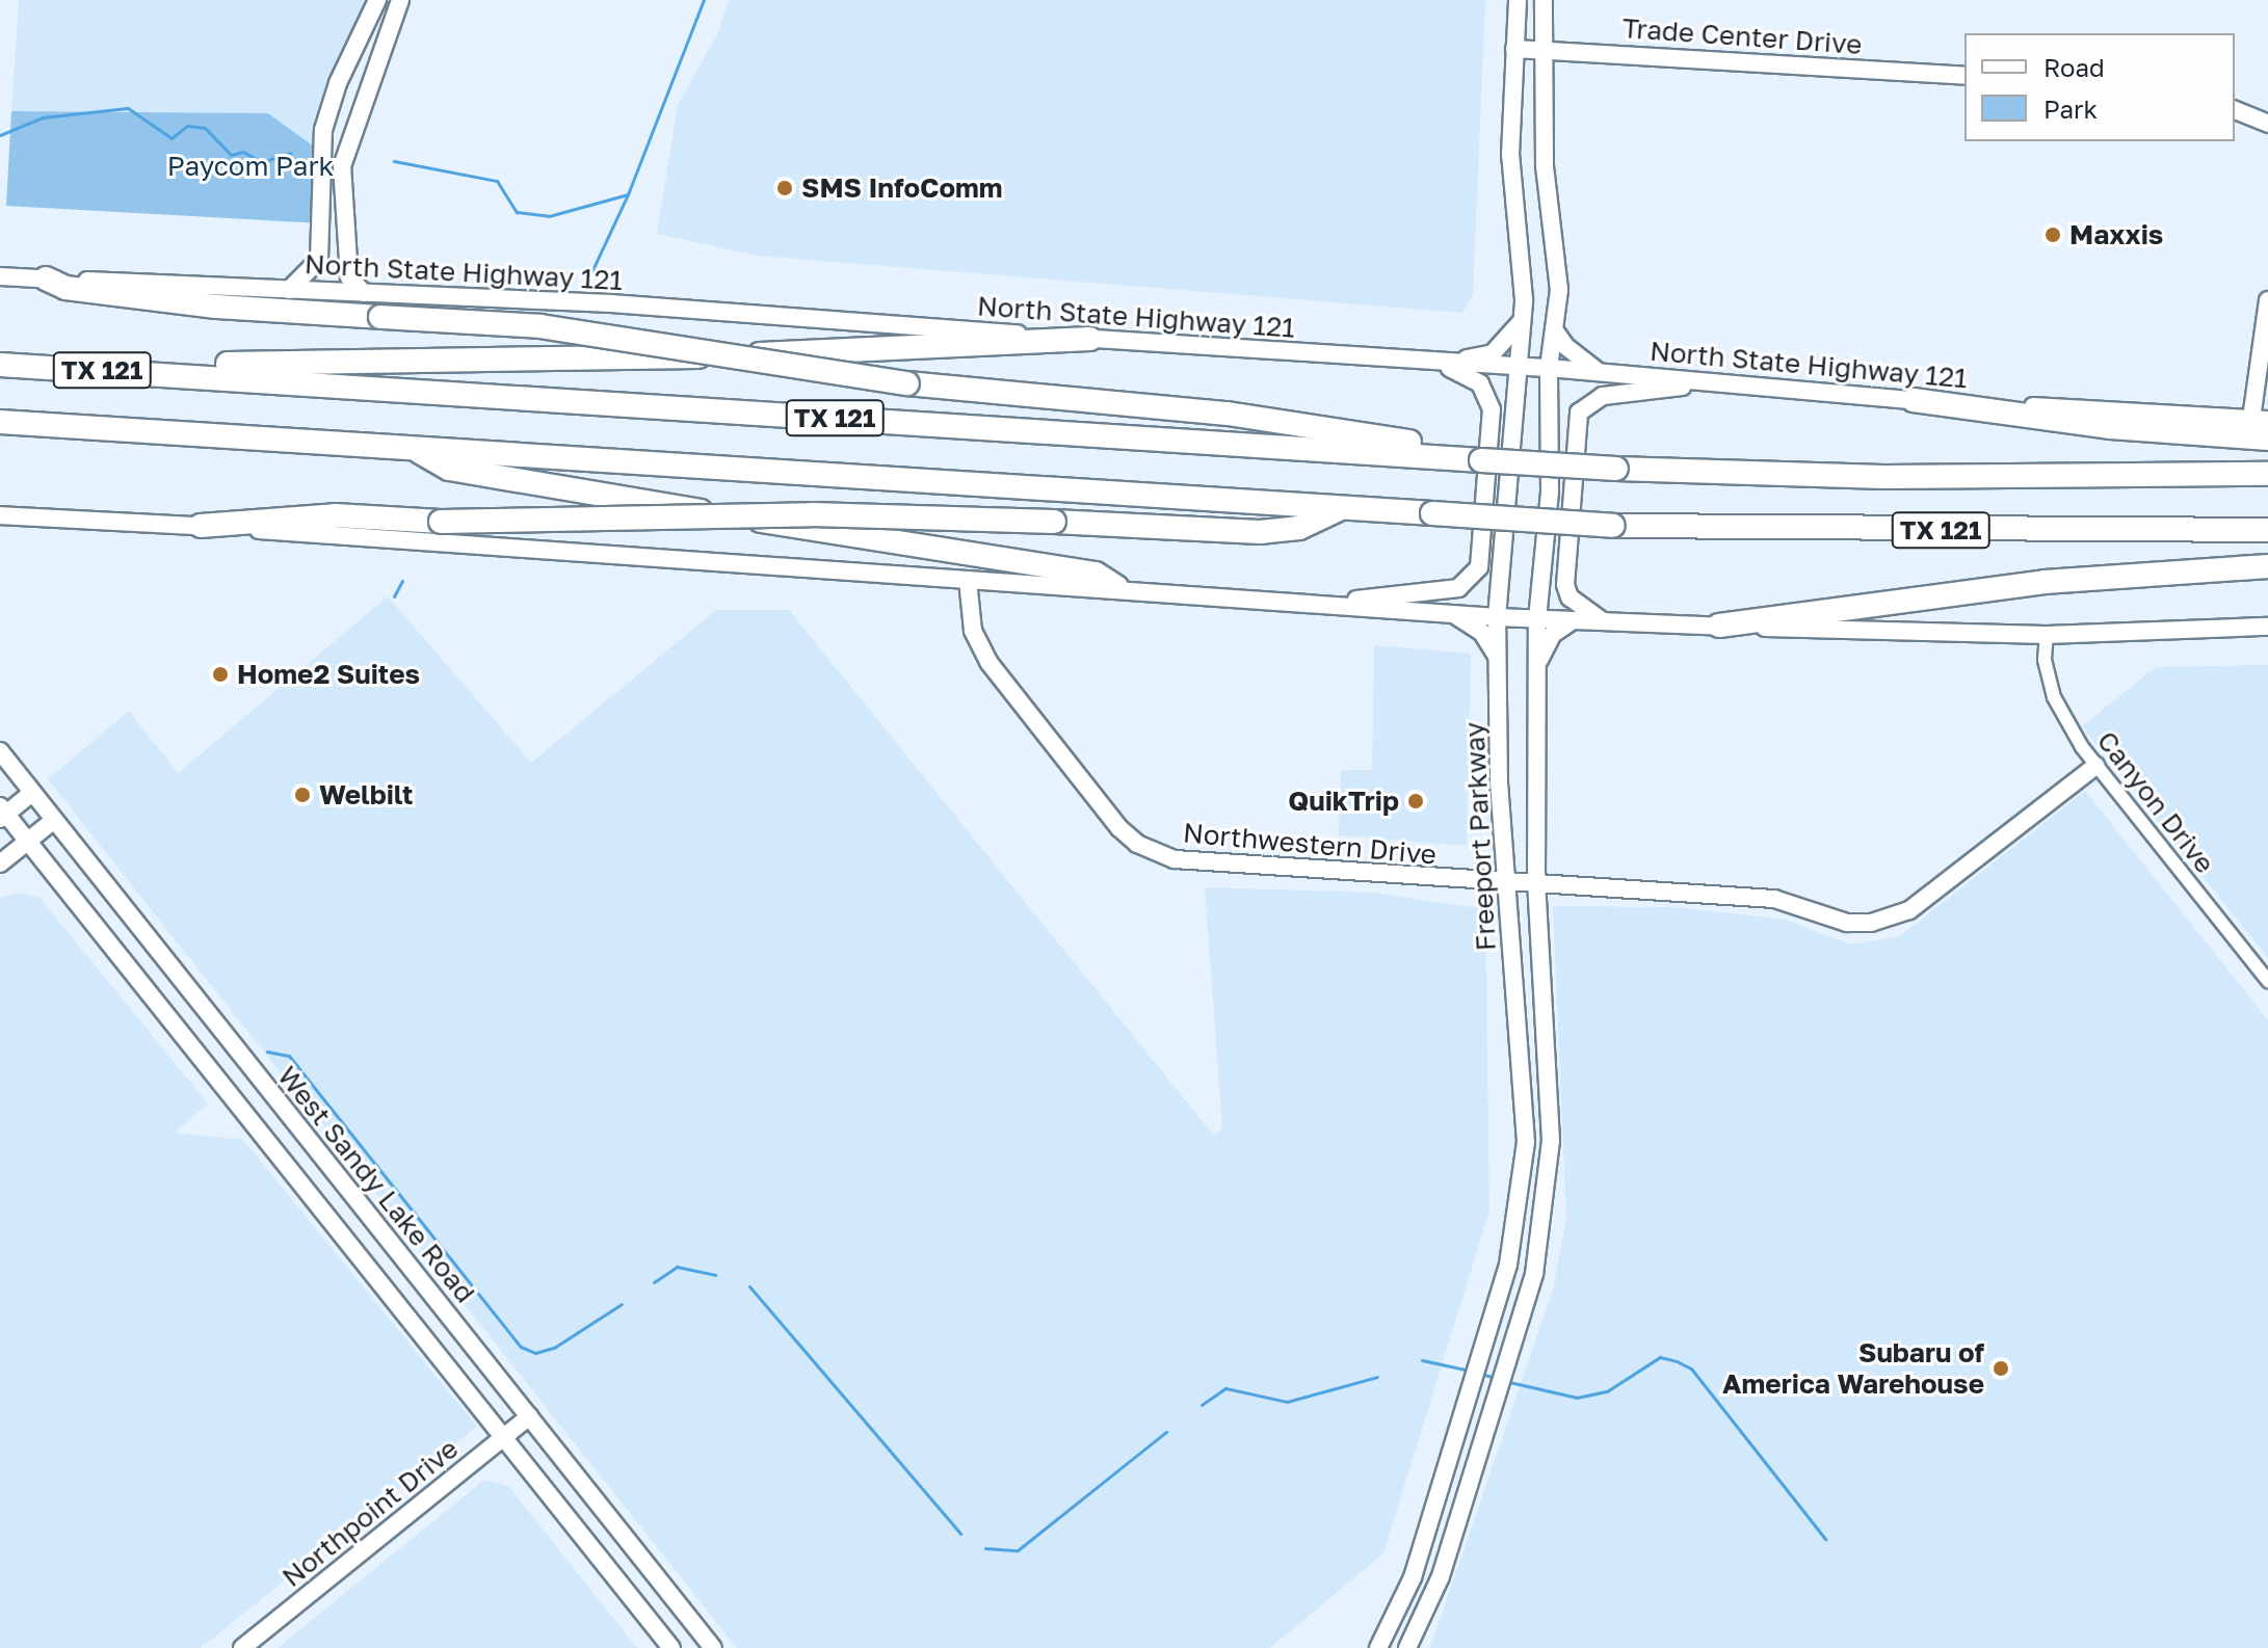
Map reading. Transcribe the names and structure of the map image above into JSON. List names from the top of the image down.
{
  "streets": {
    "highway": ["TX 121"],
    "main road": [
      "Trade Center Drive",
      "North State Highway 121",
      "Freeport Parkway",
      "Northwestern Drive",
      "West Sandy Lake Road",
      "Northpoint Drive"
    ],
    "street": ["Canyon Drive"]
  },
  "crossings": [
    ["Trade Center Drive", "Freeport Parkway"],
    ["North State Highway 121", "Freeport Parkway"],
    ["Canyon Drive", "Northwestern Drive"],
    ["Freeport Parkway", "Northwestern Drive"],
    ["West Sandy Lake Road", "Northpoint Drive"]
  ],
  "parks": ["Paycom Park"],
  "places": [
    "SMS InfoComm",
    "Maxxis",
    "Home2 Suites",
    "Welbilt",
    "QuikTrip",
    "Subaru of America Warehouse"
  ],
  "legend": ["Road", "Park"]
}
